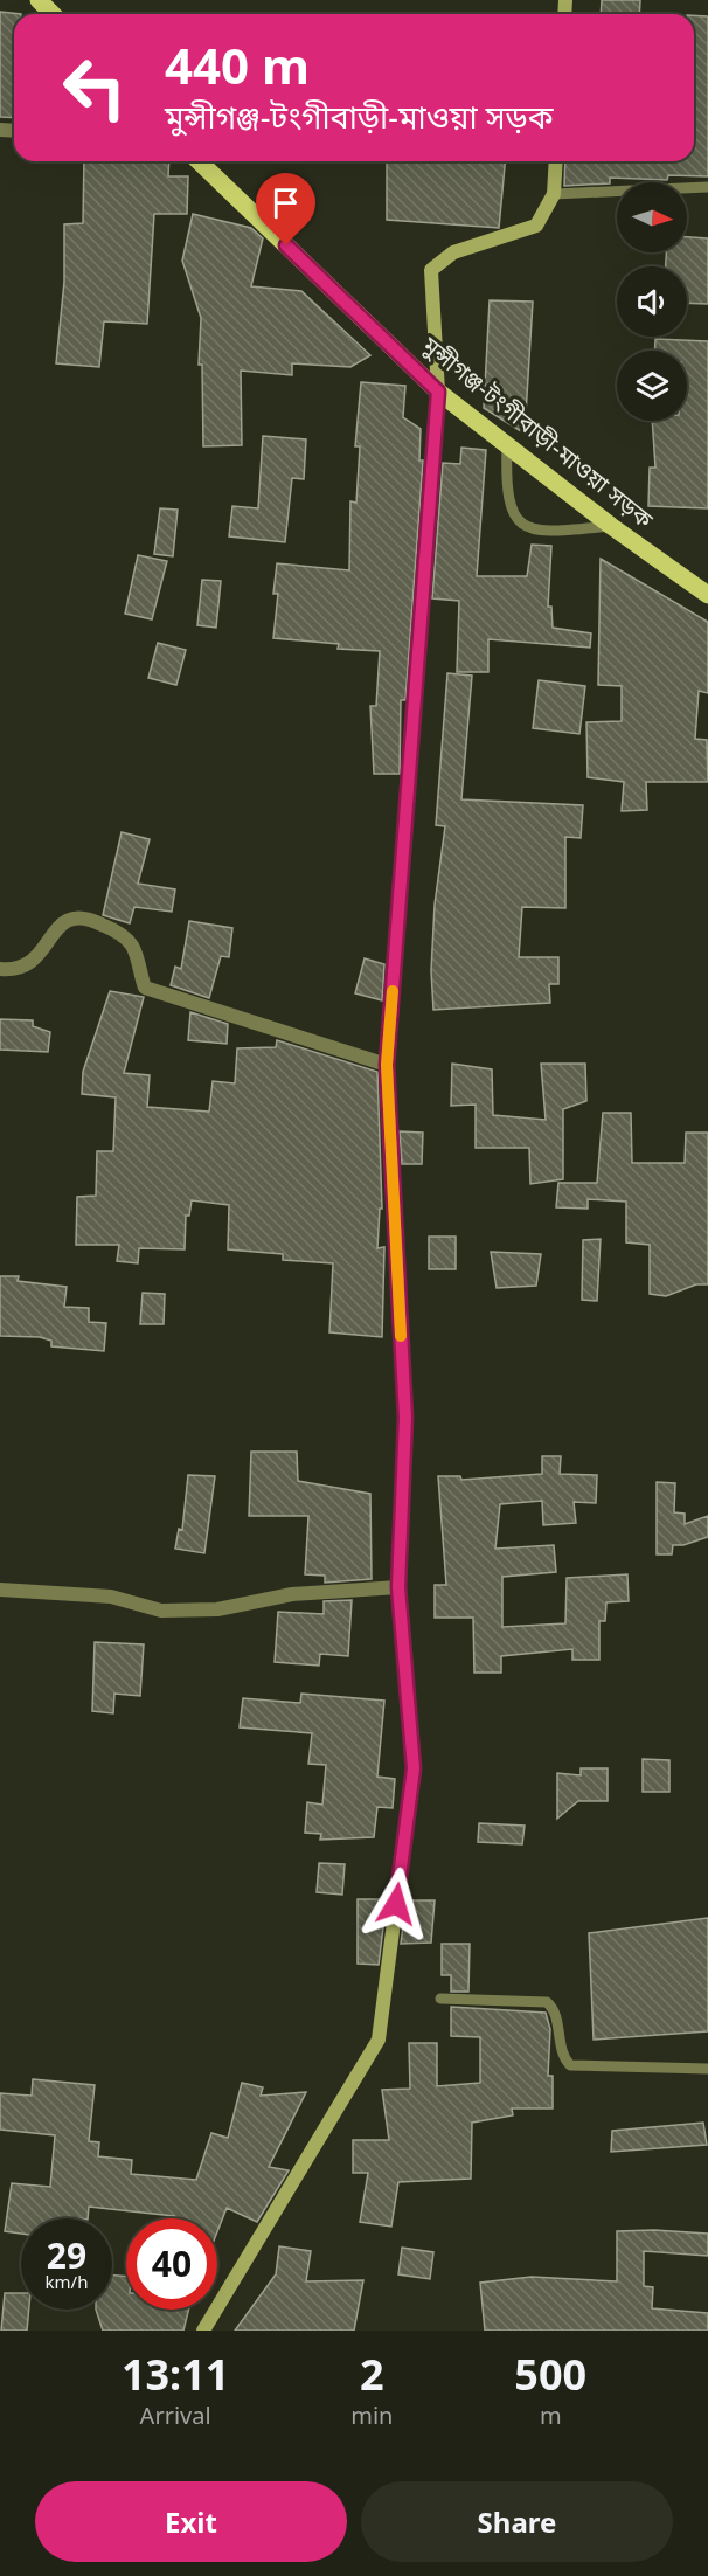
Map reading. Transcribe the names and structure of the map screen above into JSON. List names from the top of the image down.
{
  "streets": {
    "main road": ["মুন্সীগঞ্জ-টংগীবাড়ী-মাওয়া সড়ক"]
  },
  "north": "right",
  "page": {
    "turn": ["440 m", "মুন্সীগঞ্জ-টংগীবাড়ী-মাওয়া সড়ক"],
    "speed": "29 km/h",
    "limit": "40",
    "eta": [
      "13:11",
      "Arrival",
      "2",
      "min",
      "500",
      "m"
    ],
    "buttons": ["Exit", "Share"]
  }
}
